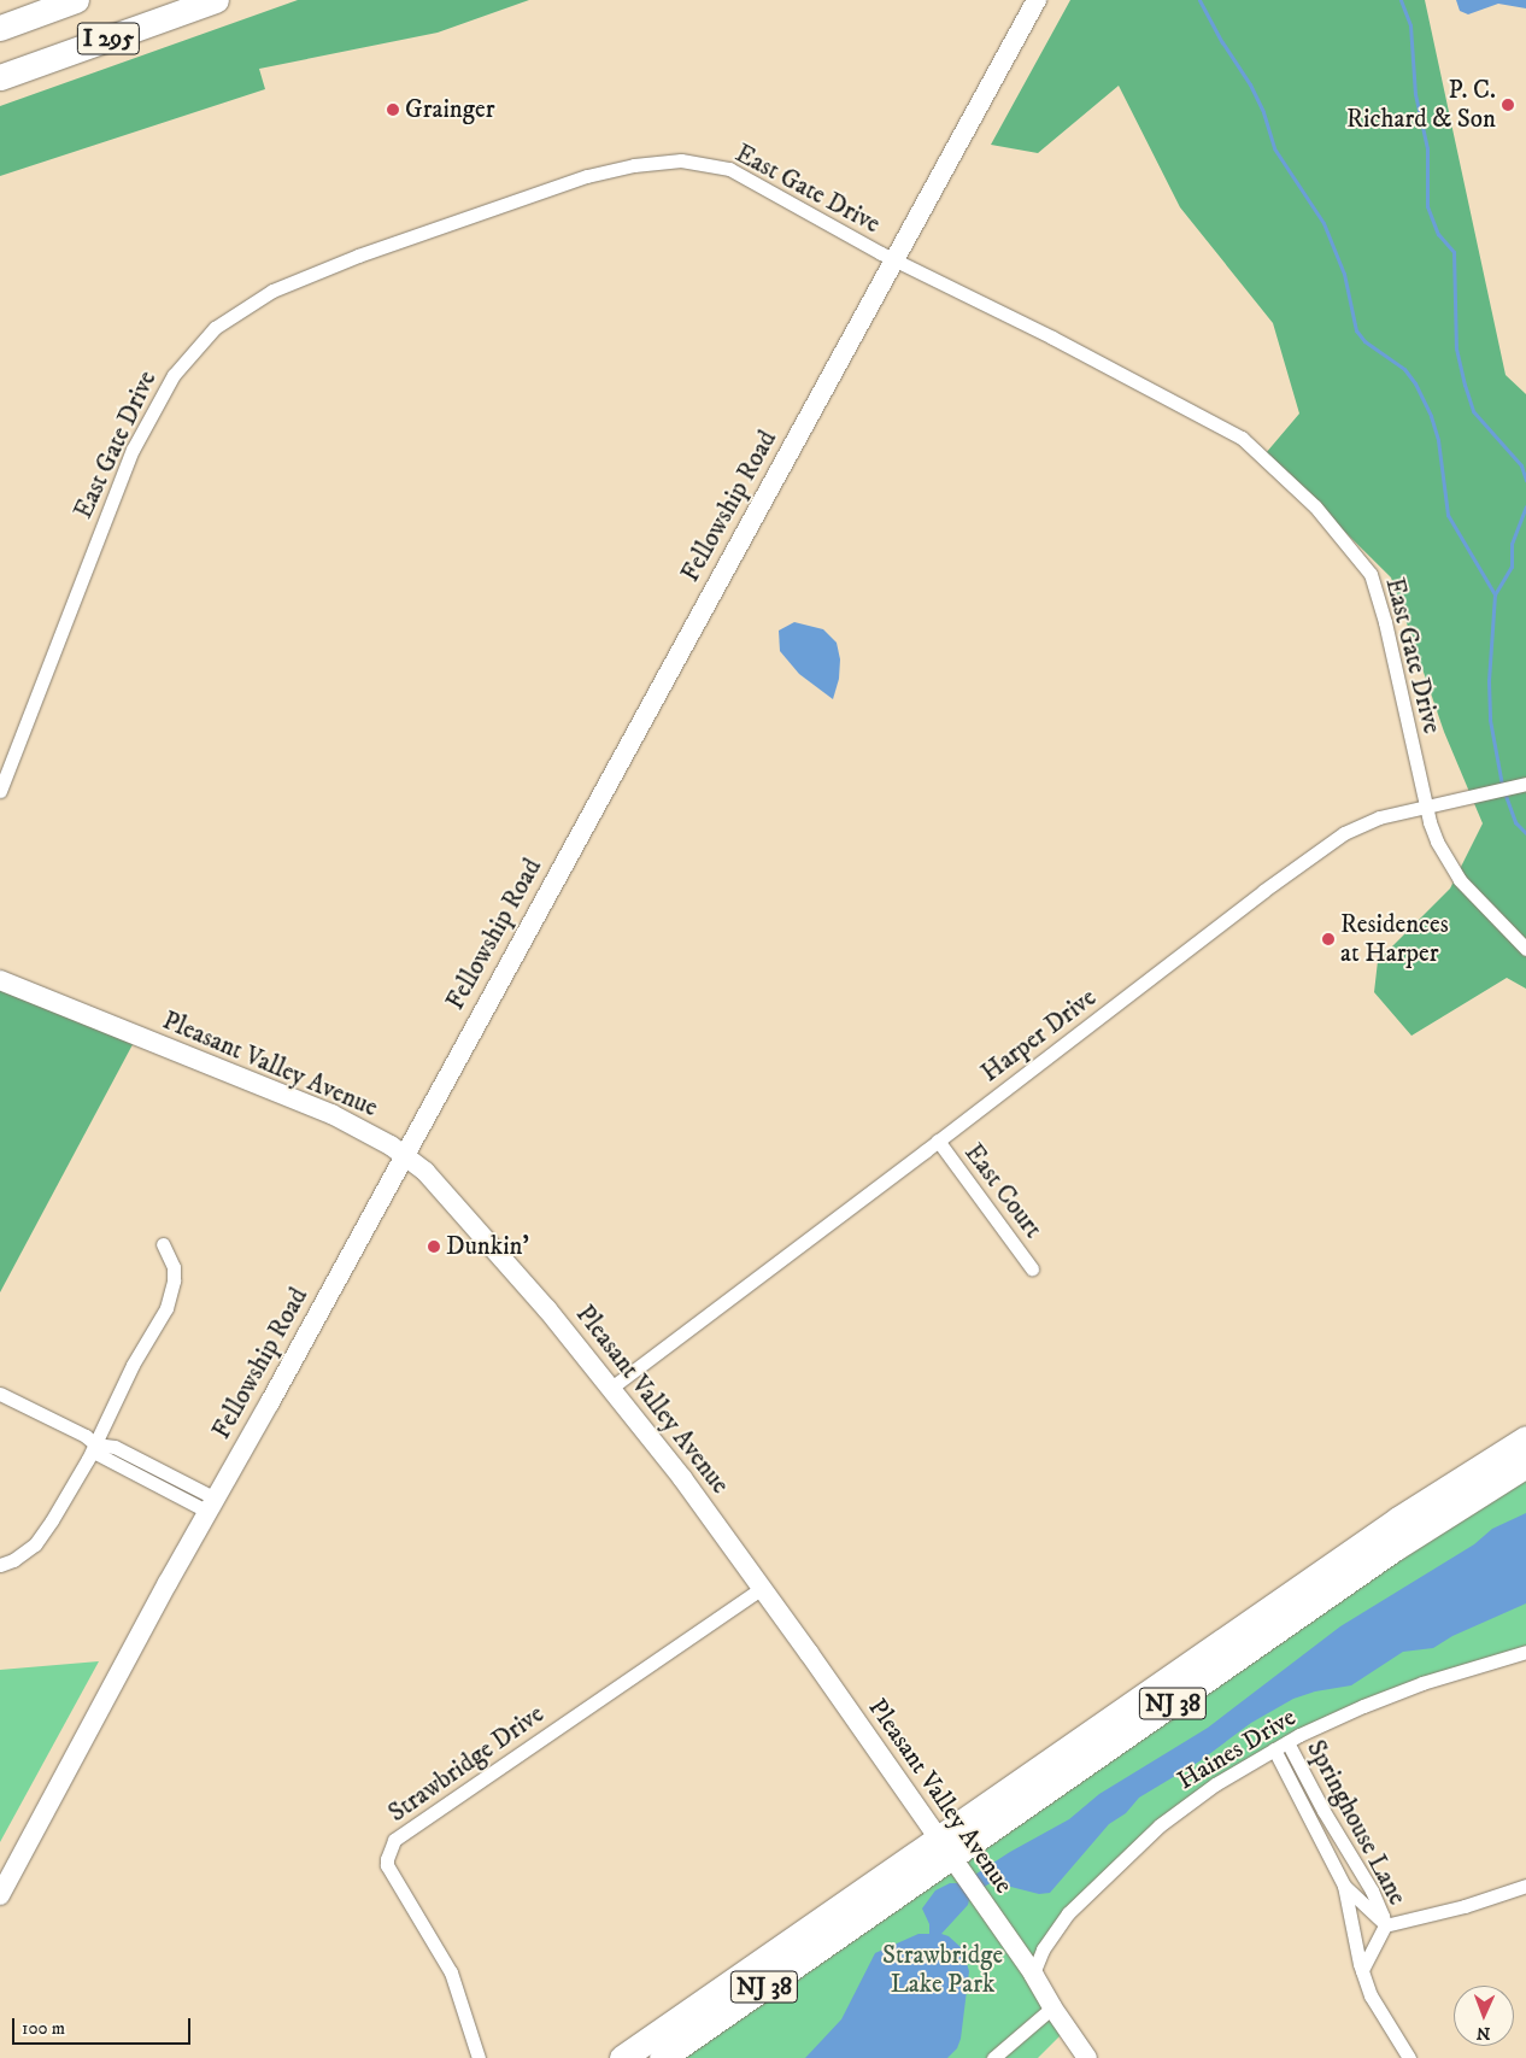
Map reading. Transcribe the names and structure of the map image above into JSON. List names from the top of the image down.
{
  "streets": {
    "highway": ["I 295", "NJ 38"],
    "street": [
      "East Gate Drive",
      "Fellowship Road",
      "Harper Drive",
      "Pleasant Valley Avenue",
      "East Court",
      "Haines Drive",
      "Strawbridge Drive",
      "Springhouse Lane"
    ]
  },
  "crossings": [
    ["East Gate Drive", "Fellowship Road"],
    ["East Gate Drive", "Harper Drive"],
    ["Fellowship Road", "Pleasant Valley Avenue"],
    ["Harper Drive", "Pleasant Valley Avenue"],
    ["Harper Drive", "East Court"],
    ["Pleasant Valley Avenue", "NJ 38"],
    ["Pleasant Valley Avenue", "Haines Drive"],
    ["Pleasant Valley Avenue", "Strawbridge Drive"],
    ["Haines Drive", "Springhouse Lane"]
  ],
  "parks": ["Strawbridge Lake Park"],
  "places": [
    "P. C. Richard & Son",
    "Grainger",
    "Residences at Harper",
    "Dunkin'"
  ],
  "scale_bar": "100 m",
  "north": "bottom"
}
